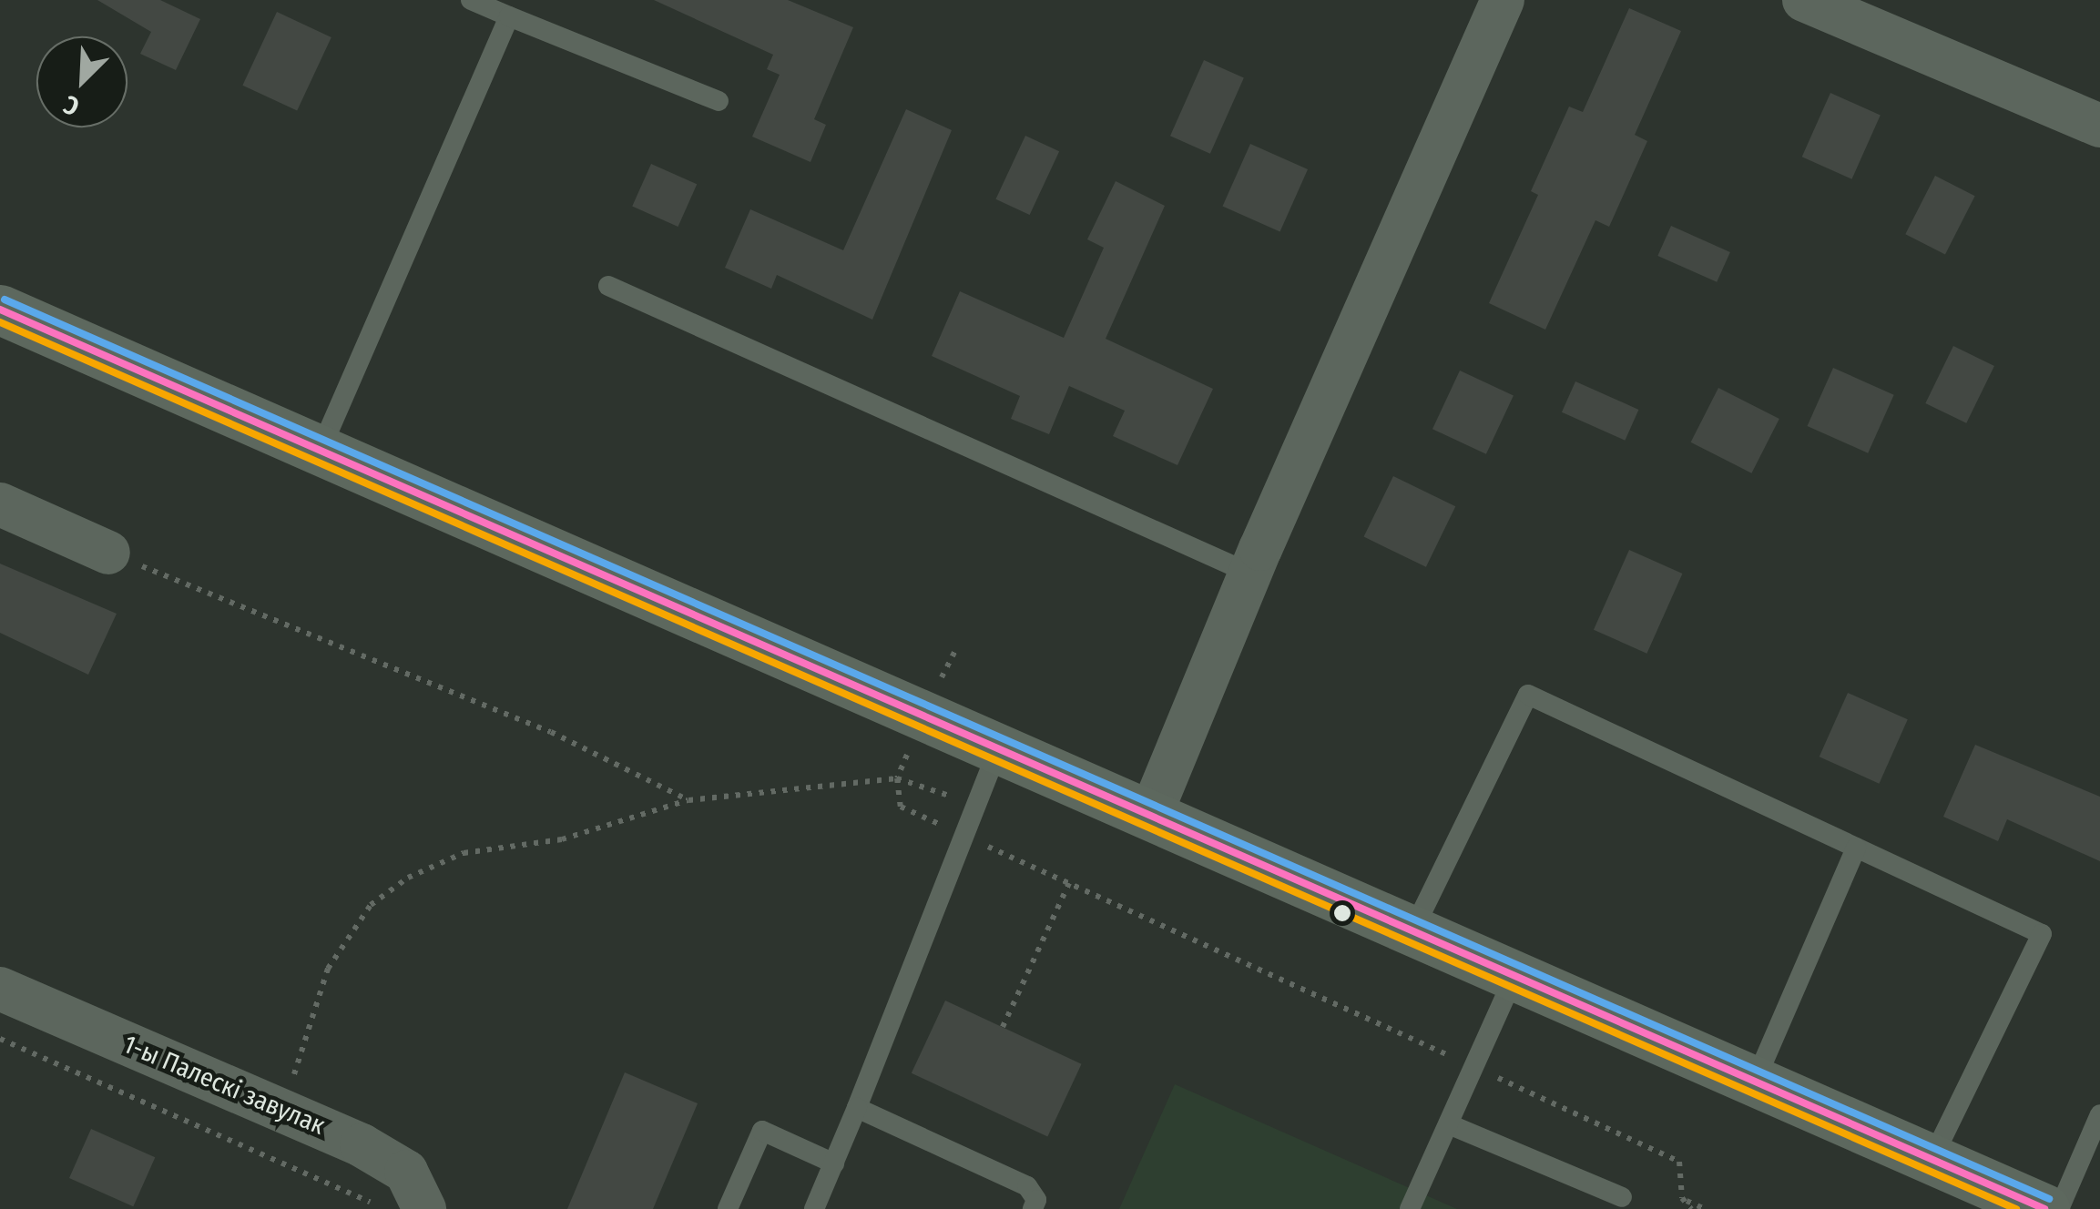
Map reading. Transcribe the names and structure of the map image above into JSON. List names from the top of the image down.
{
  "streets": {
    "street": ["1-ы Палескі завулак"]
  },
  "north": "bottom left"
}
